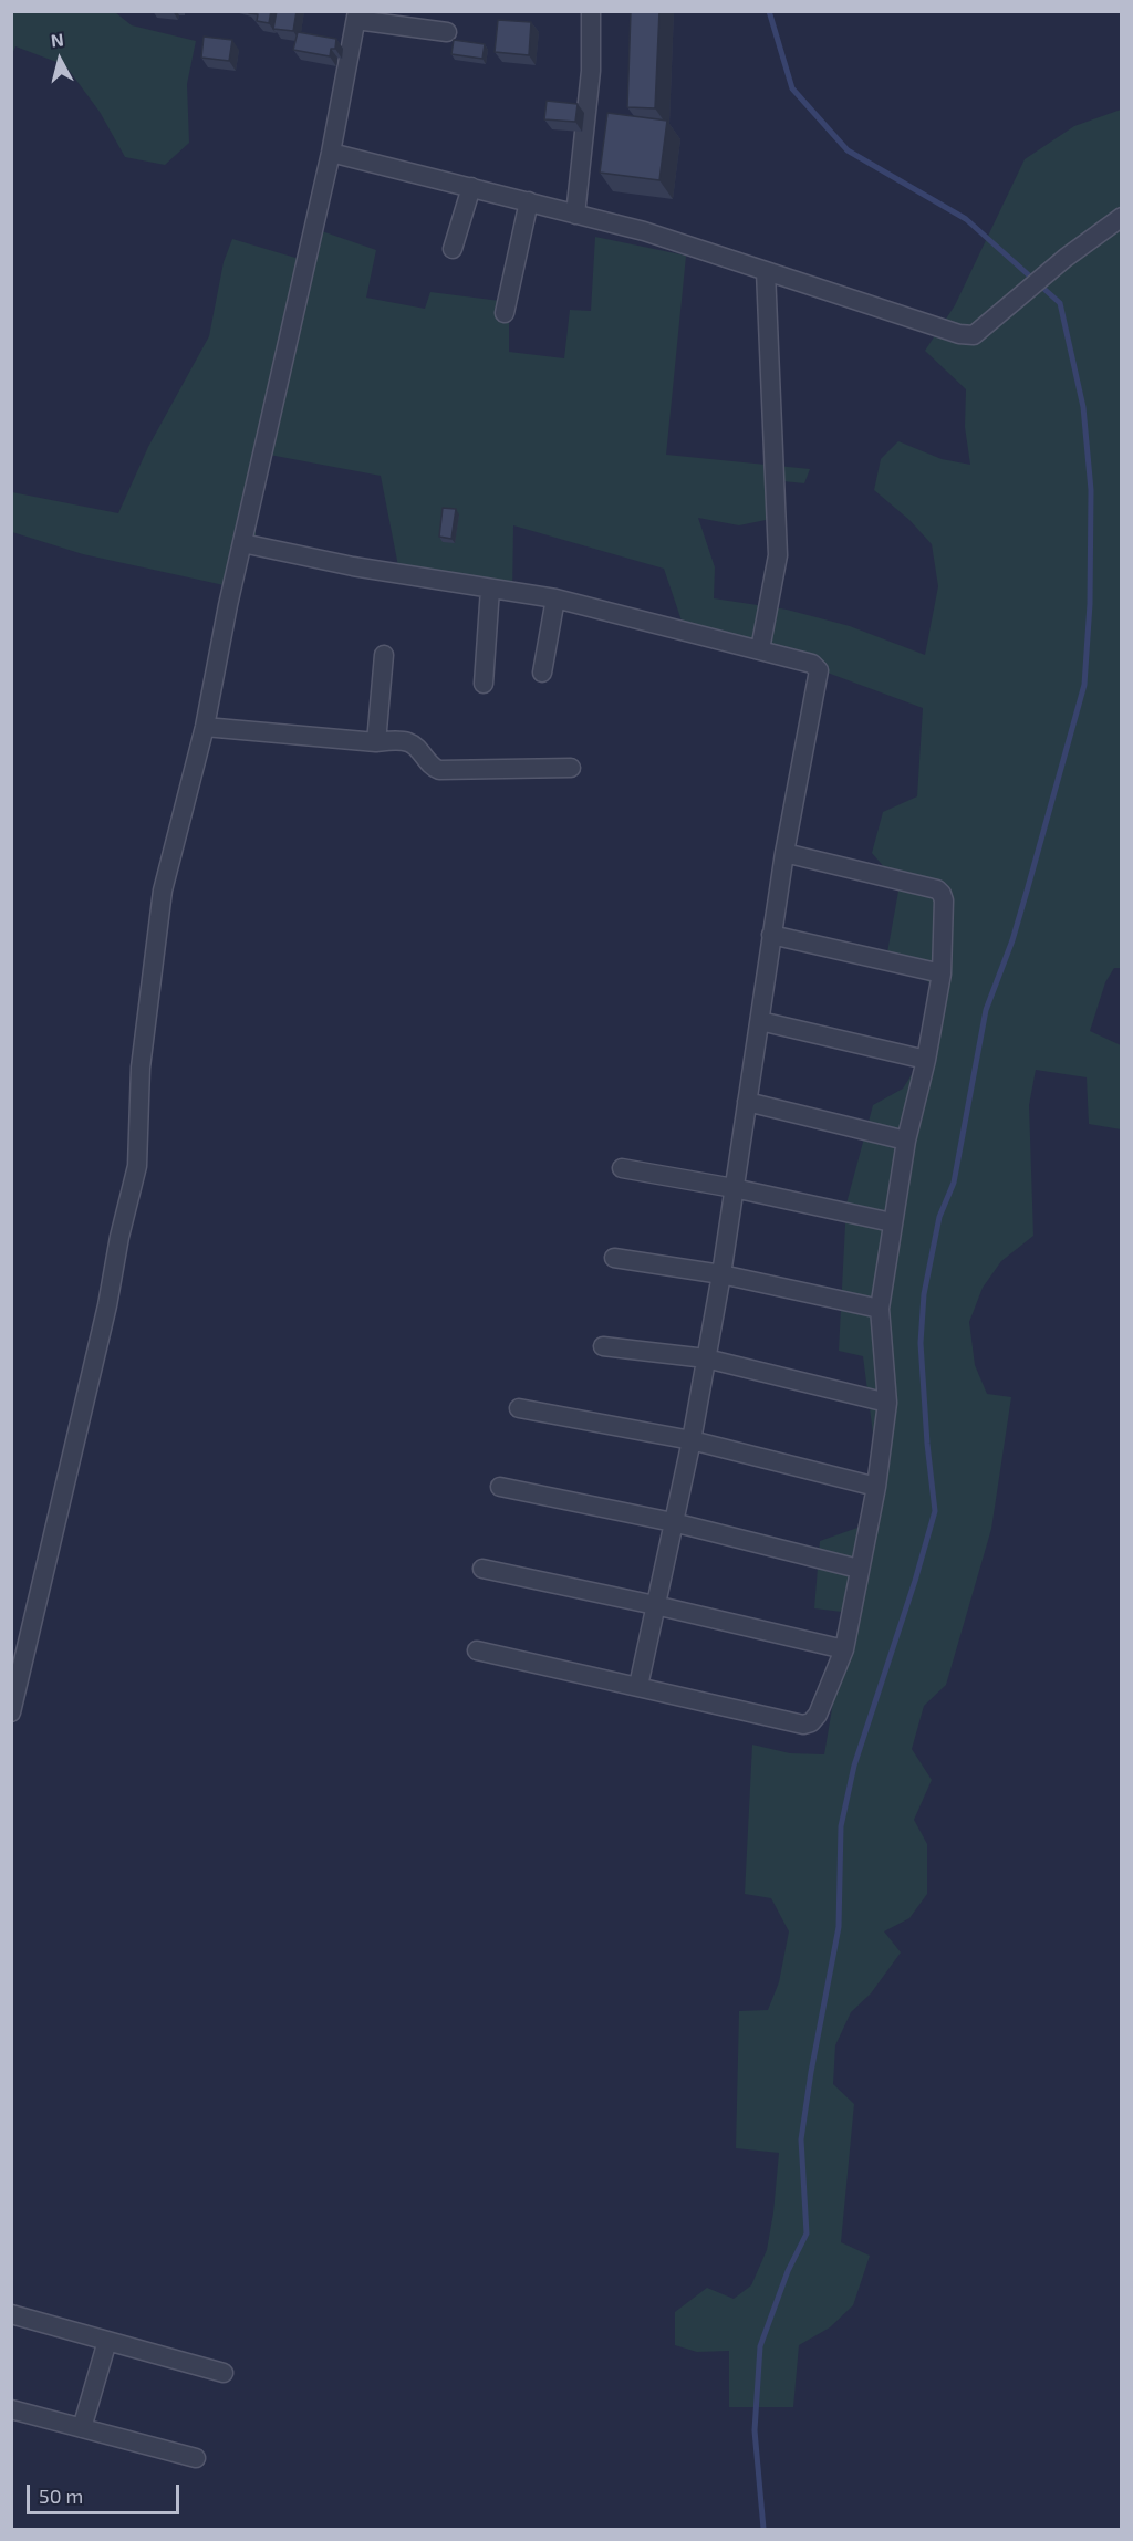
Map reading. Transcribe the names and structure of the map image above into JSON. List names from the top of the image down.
{
  "scale_bar": "50 m",
  "north": "top"
}
